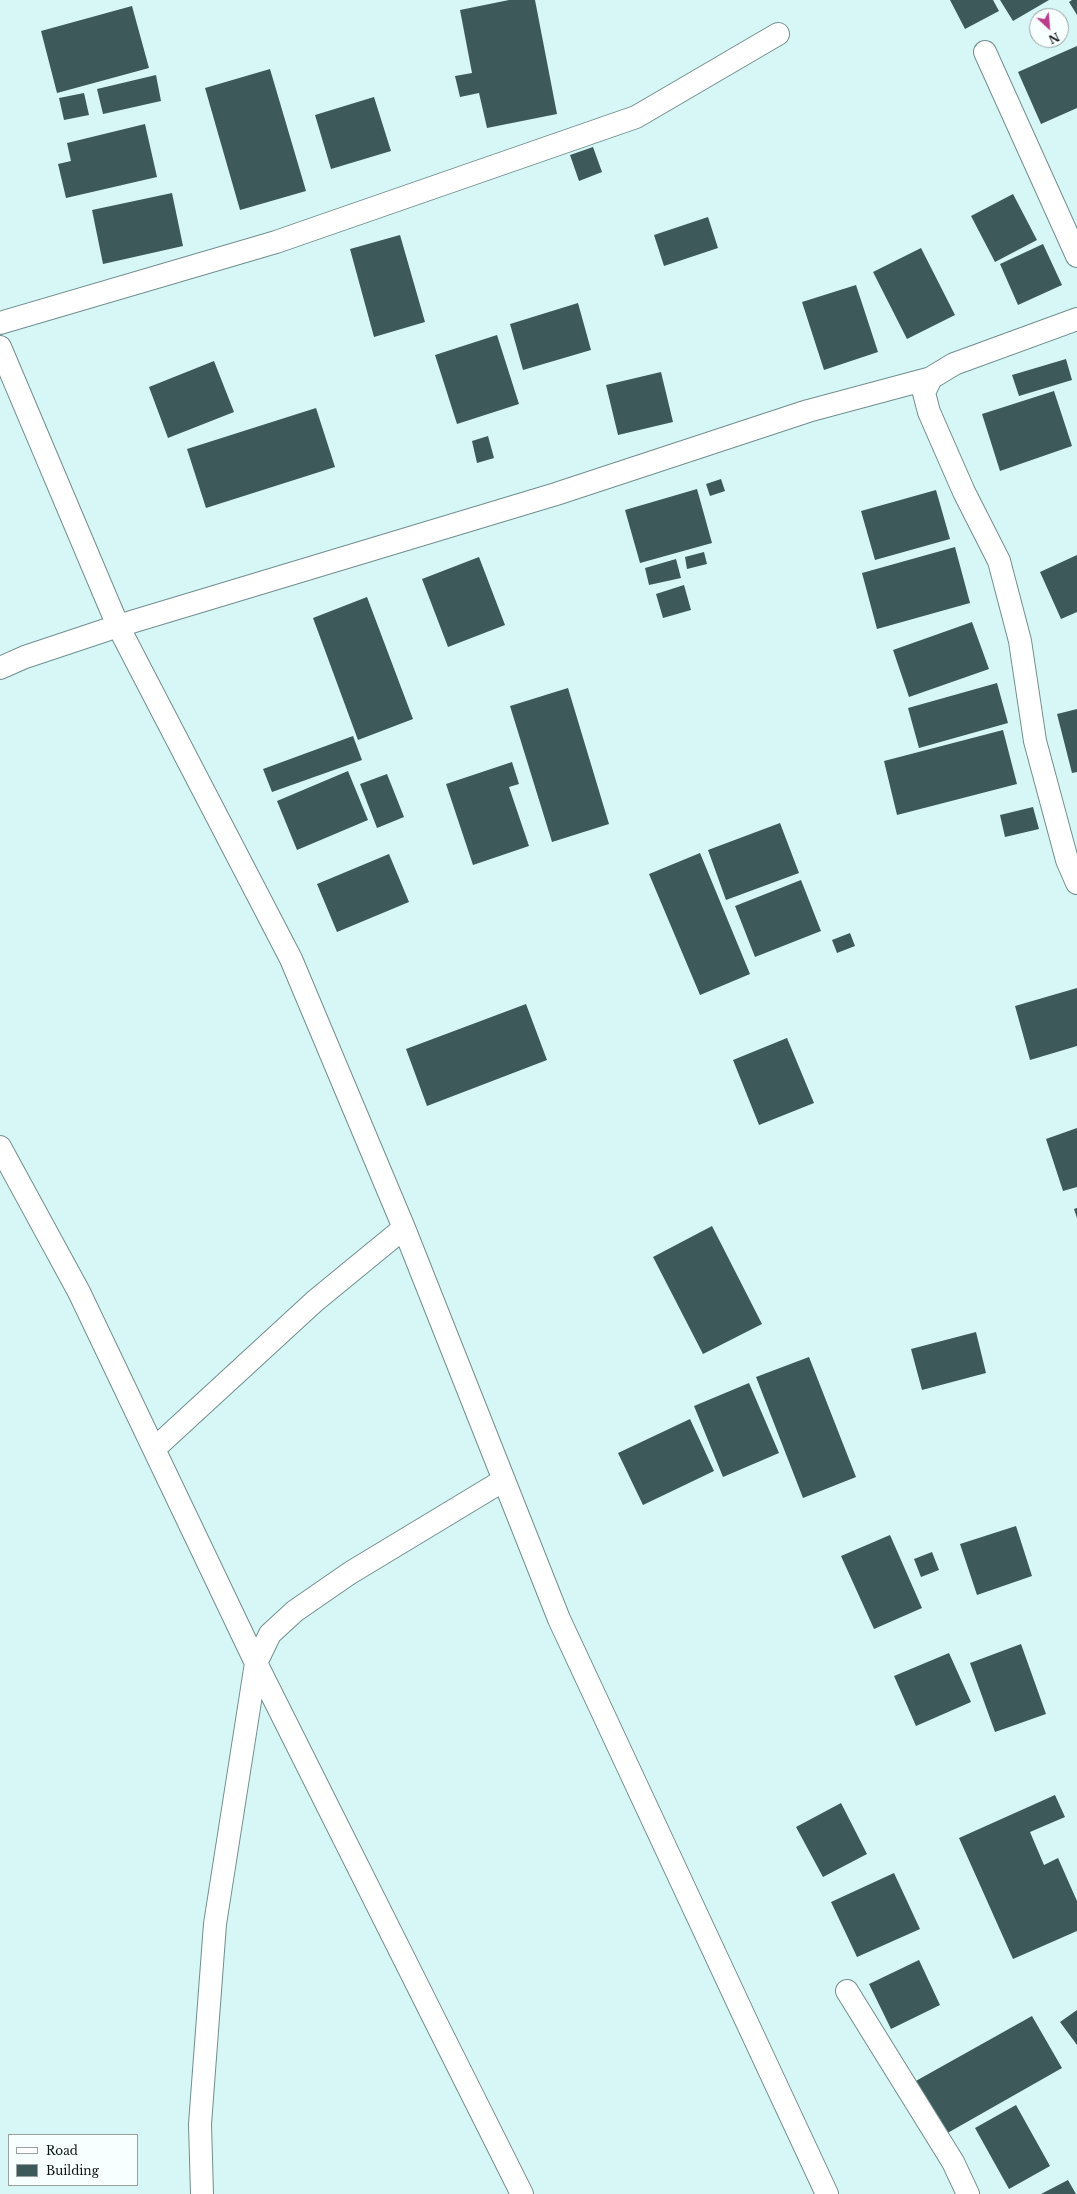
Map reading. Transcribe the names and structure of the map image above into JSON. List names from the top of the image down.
{
  "legend": ["Road", "Building"],
  "north": "bottom right"
}
